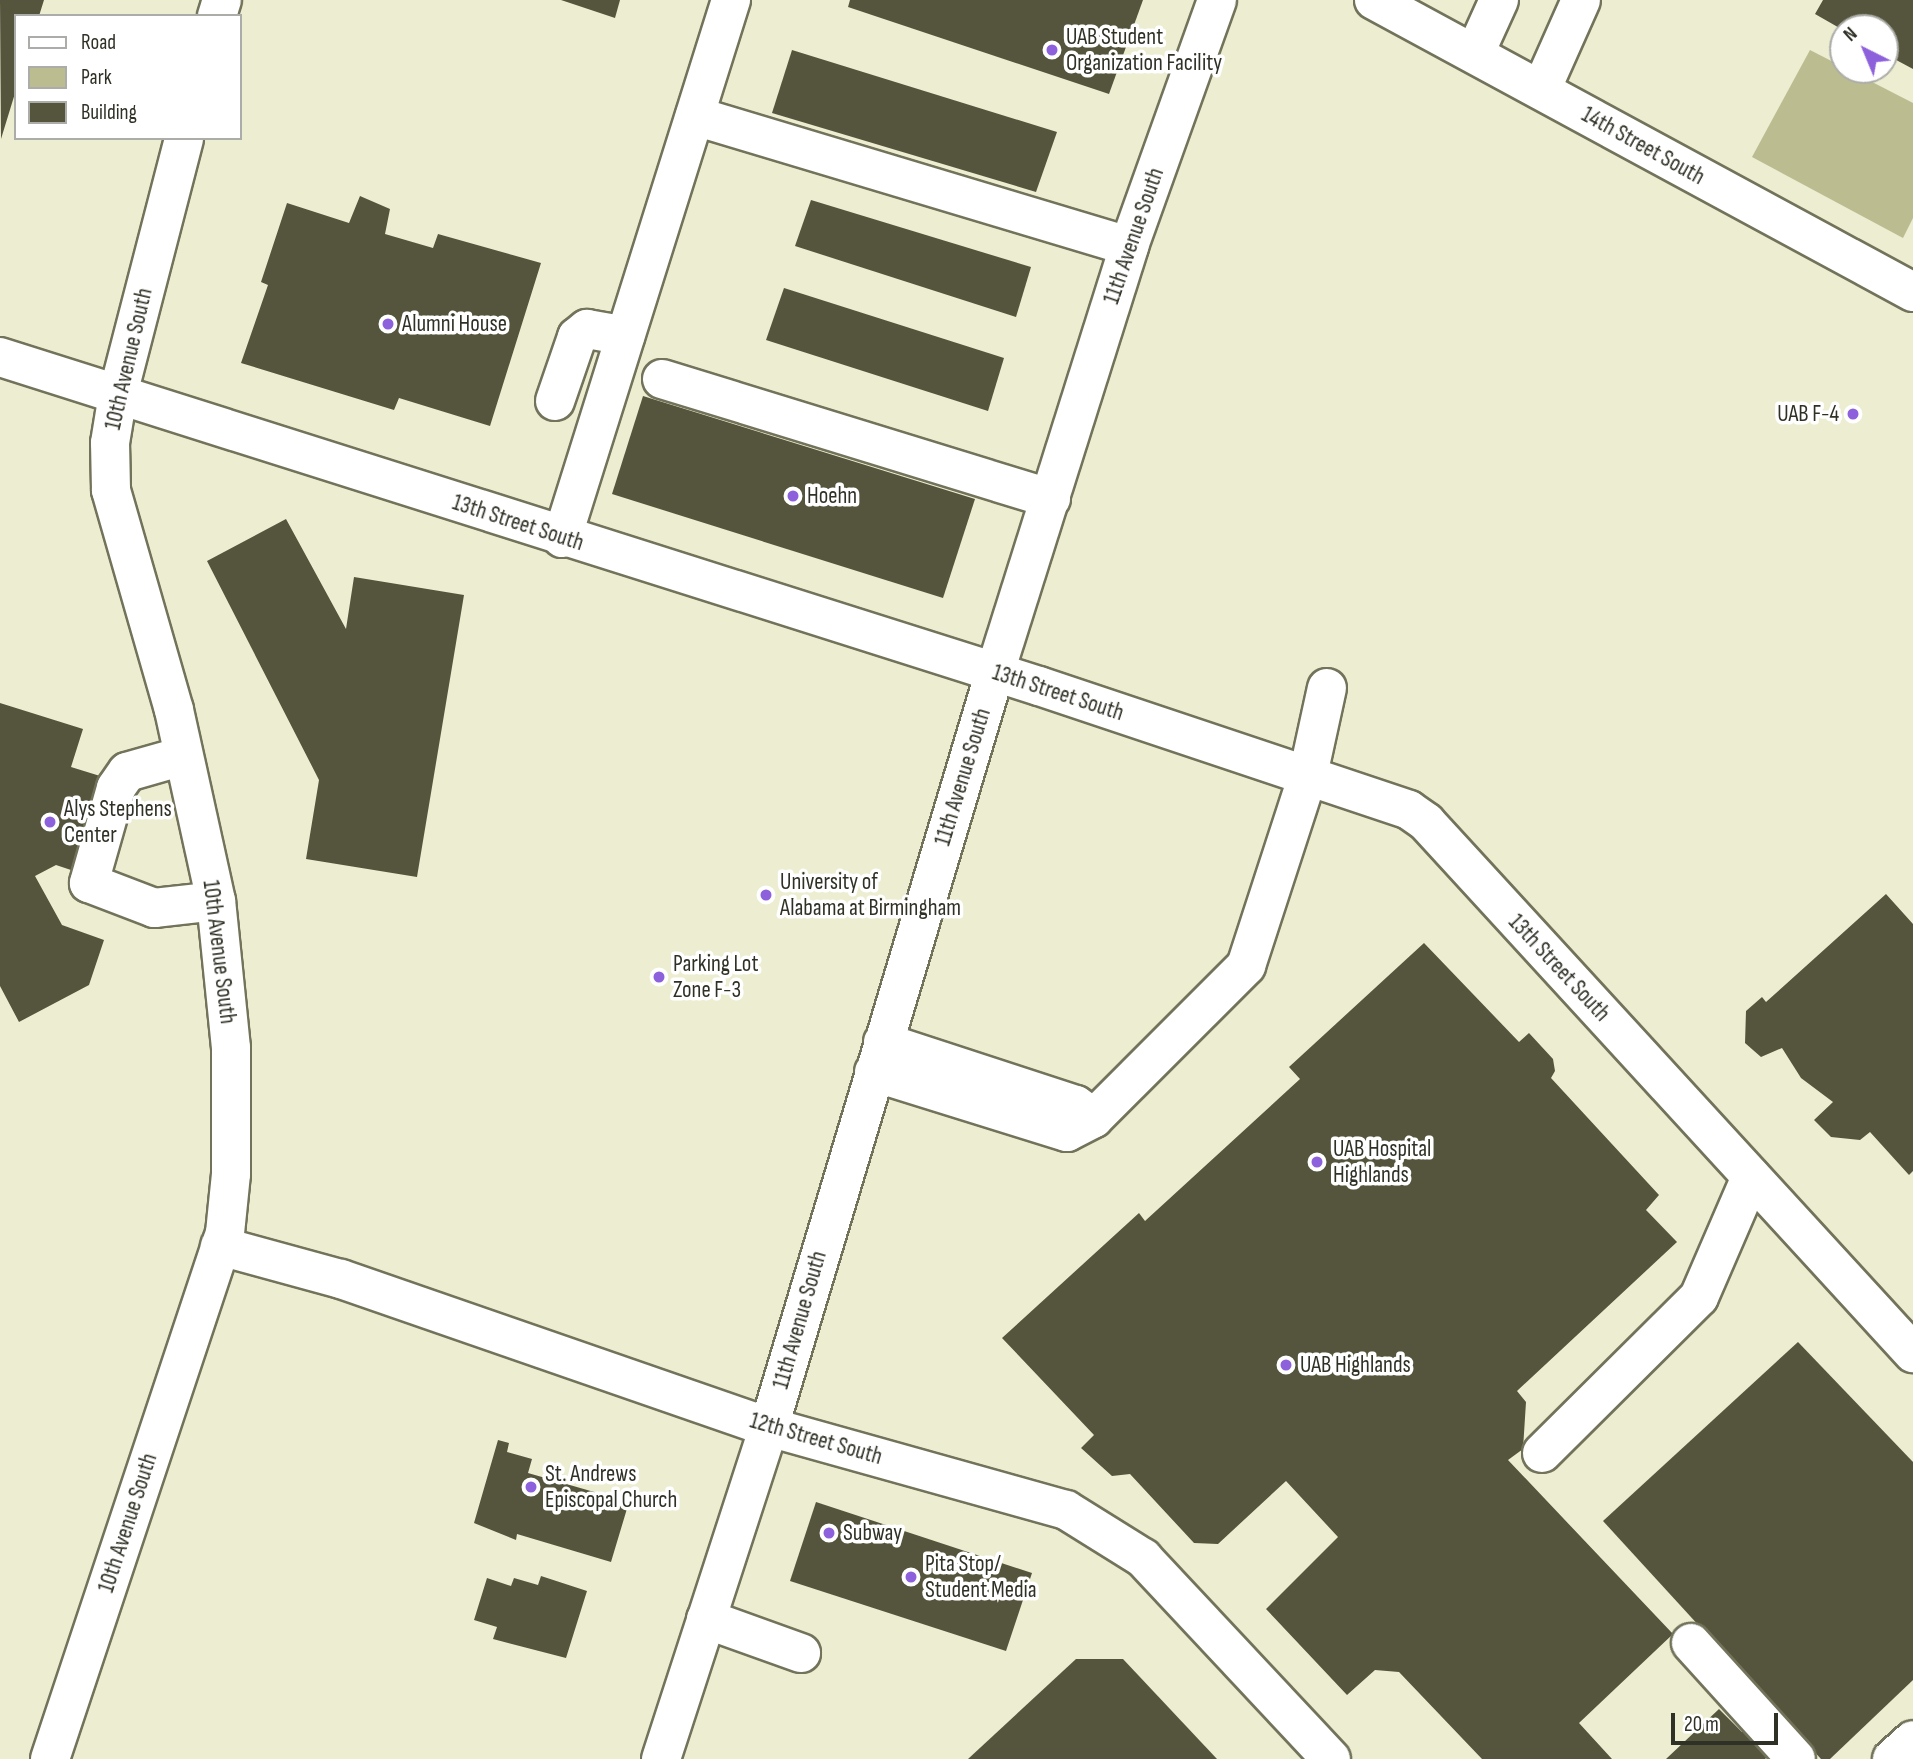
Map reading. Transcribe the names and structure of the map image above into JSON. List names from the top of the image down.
{
  "streets": {
    "street": [
      "14th Street South",
      "11th Avenue South",
      "10th Avenue South",
      "13th Street South",
      "12th Street South"
    ]
  },
  "crossings": [
    ["11th Avenue South", "13th Street South"],
    ["11th Avenue South", "12th Street South"],
    ["10th Avenue South", "13th Street South"],
    ["10th Avenue South", "12th Street South"]
  ],
  "places": [
    "UAB Student Organization Facility",
    "Alumni House",
    "UAB F-4",
    "Hoehn",
    "Alys Stephens Center",
    "University of Alabama at Birmingham",
    "Parking Lot Zone F-3",
    "UAB Hospital Highlands",
    "UAB Highlands",
    "St. Andrews Episcopal Church",
    "Subway",
    "Pita Stop/ Student Media"
  ],
  "legend": ["Road", "Park", "Building"],
  "scale_bar": "20 m",
  "north": "top left"
}
